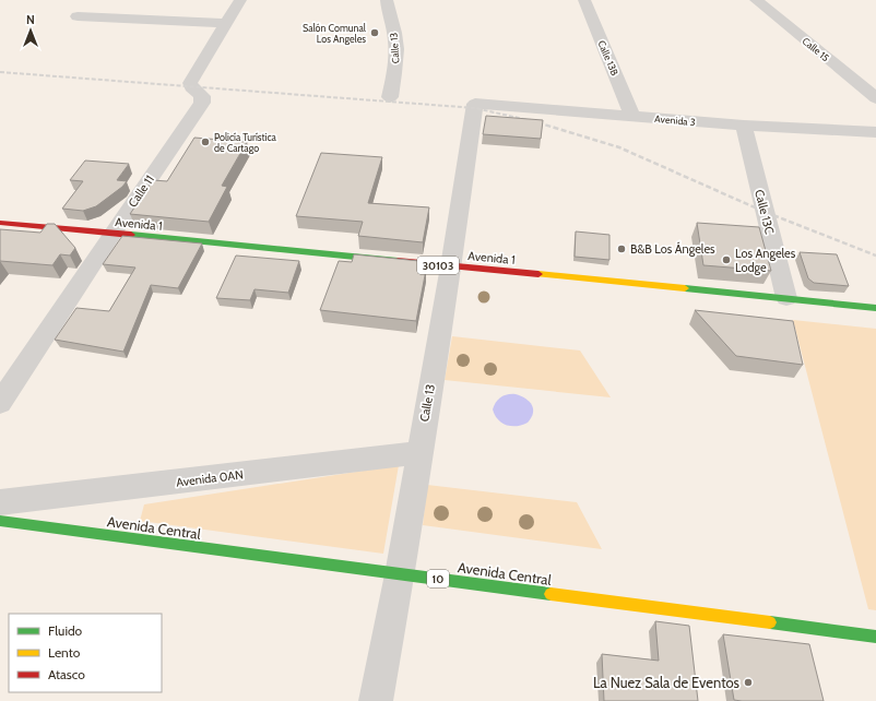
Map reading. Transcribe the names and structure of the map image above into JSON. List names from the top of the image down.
{
  "streets": {
    "main road": [
      "Avenida 1",
      "30103",
      "Avenida Central",
      "10"
    ],
    "street": [
      "Calle 13",
      "Calle 15",
      "Calle 13B",
      "Avenida 3",
      "Calle 11",
      "Calle 13C",
      "Avenida 0AN"
    ]
  },
  "crossings": [
    ["Calle 13", "Avenida 3"],
    ["Calle 13", "Avenida 1"],
    ["Calle 13", "Avenida 0AN"],
    ["Calle 13", "Avenida Central"],
    ["Calle 13B", "Avenida 3"],
    ["Avenida 3", "Calle 13C"],
    ["Calle 11", "Avenida 1"],
    ["Calle 13C", "Avenida 1"]
  ],
  "places": [
    "Salón Comunal Los Angeles",
    "Policía Turística de Cartago",
    "B&B Los Ángeles",
    "Los Angeles Lodge",
    "La Nuez Sala de Eventos"
  ],
  "legend": ["Fluido", "Lento", "Atasco"],
  "north": "top"
}
